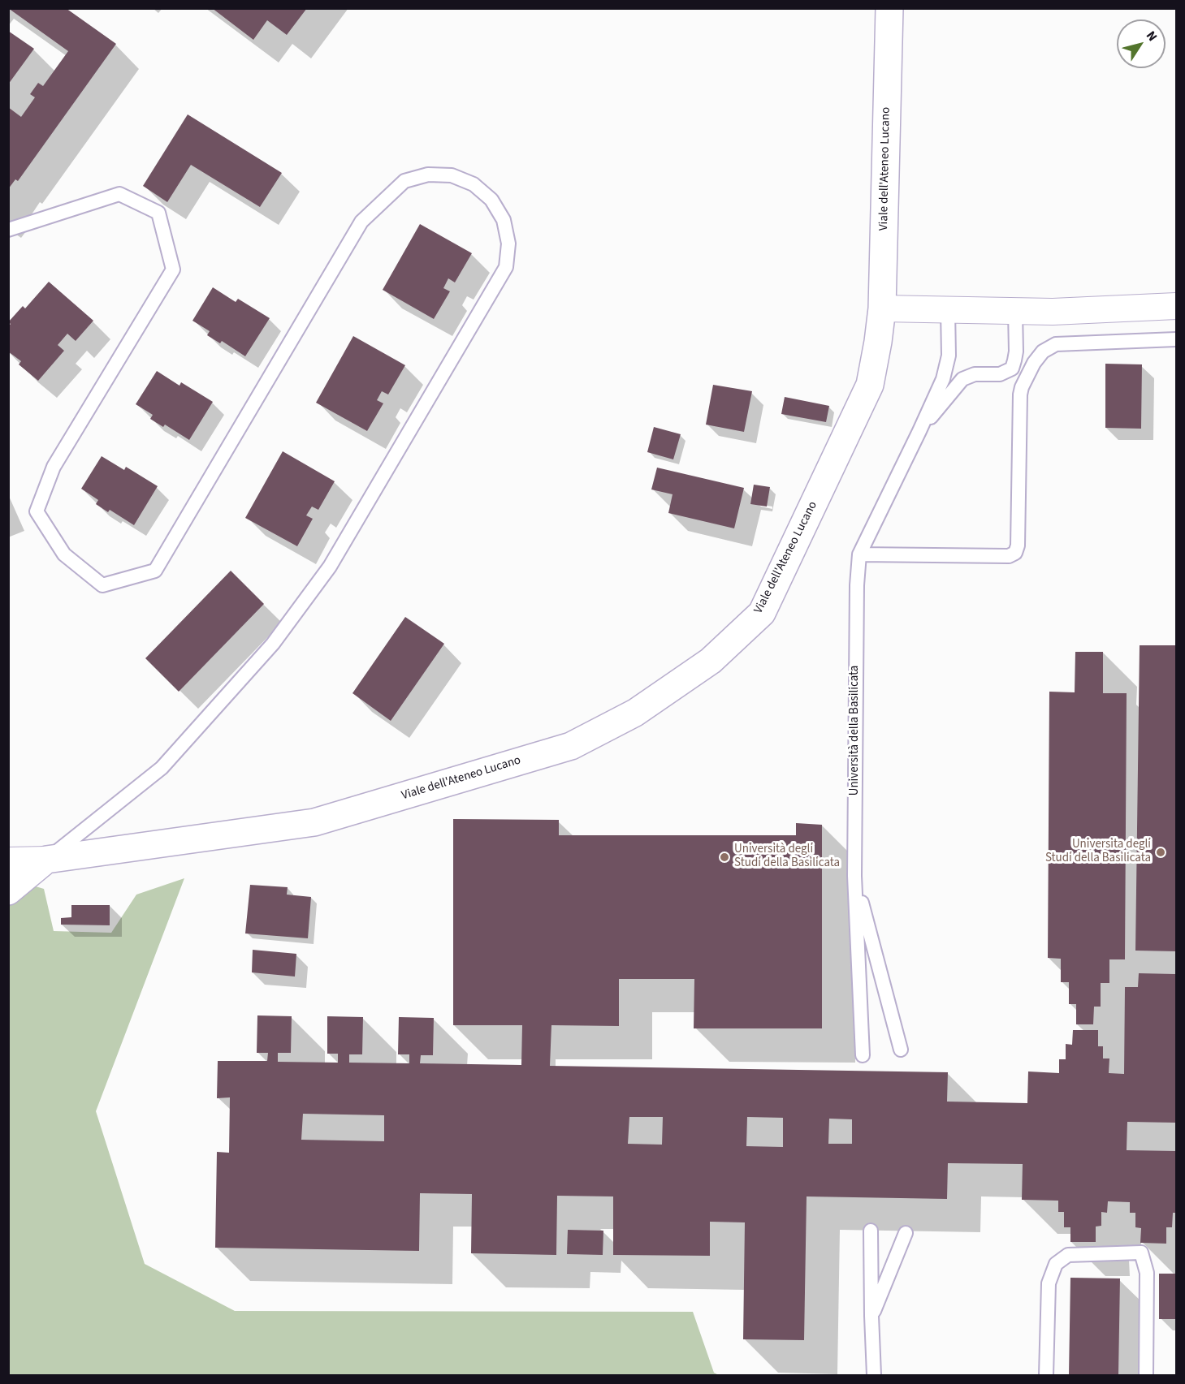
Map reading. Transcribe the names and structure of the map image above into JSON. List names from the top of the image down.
{
  "streets": {
    "street": ["Viale dell'Ateneo Lucano"],
    "lane": ["Università della Basilicata"]
  },
  "places": ["Universita degli Studi della Basilicata", "Università degli Studi della Basilicata"],
  "north": "top right"
}
